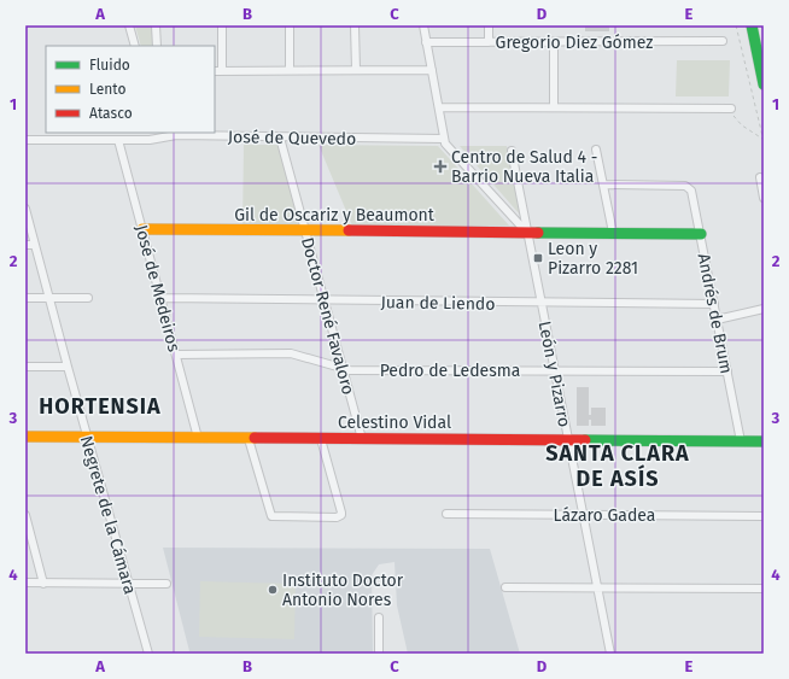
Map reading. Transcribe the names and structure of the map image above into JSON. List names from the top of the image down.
{
  "streets": {
    "street": [
      "Gregorio Diez Gómez",
      "José de Quevedo",
      "Gil de Oscariz y Beaumont",
      "José de Medeiros",
      "Juan de Liendo",
      "Andrés de Brum",
      "Doctor René Favaloro",
      "Pedro de Ledesma",
      "León y Pizarro",
      "Celestino Vidal",
      "Negrete de la Cámara",
      "Lázaro Gadea"
    ]
  },
  "crossings": [
    ["José de Quevedo", "José de Medeiros"],
    ["José de Quevedo", "Doctor René Favaloro"],
    ["Gil de Oscariz y Beaumont", "José de Medeiros"],
    ["Gil de Oscariz y Beaumont", "Andrés de Brum"],
    ["Gil de Oscariz y Beaumont", "Doctor René Favaloro"],
    ["Gil de Oscariz y Beaumont", "León y Pizarro"],
    ["José de Medeiros", "Juan de Liendo"],
    ["José de Medeiros", "Pedro de Ledesma"],
    ["José de Medeiros", "Celestino Vidal"],
    ["Juan de Liendo", "Andrés de Brum"],
    ["Juan de Liendo", "Doctor René Favaloro"],
    ["Juan de Liendo", "León y Pizarro"],
    ["Andrés de Brum", "Pedro de Ledesma"],
    ["Andrés de Brum", "Celestino Vidal"],
    ["Doctor René Favaloro", "Pedro de Ledesma"],
    ["Doctor René Favaloro", "Celestino Vidal"],
    ["Pedro de Ledesma", "León y Pizarro"],
    ["León y Pizarro", "Celestino Vidal"],
    ["León y Pizarro", "Lázaro Gadea"],
    ["Celestino Vidal", "Negrete de la Cámara"]
  ],
  "districts": ["HORTENSIA", "SANTA CLARA DE ASÍS"],
  "places": {
    "health": ["Centro de Salud 4 - Barrio Nueva Italia"],
    "transit": ["Leon y Pizarro 2281"],
    "other": ["Instituto Doctor Antonio Nores"]
  },
  "legend": ["Fluido", "Lento", "Atasco"],
  "grid": {
    "columns": [
      "A",
      "B",
      "C",
      "D",
      "E"
    ],
    "rows": [
      "1",
      "2",
      "3",
      "4"
    ]
  }
}
